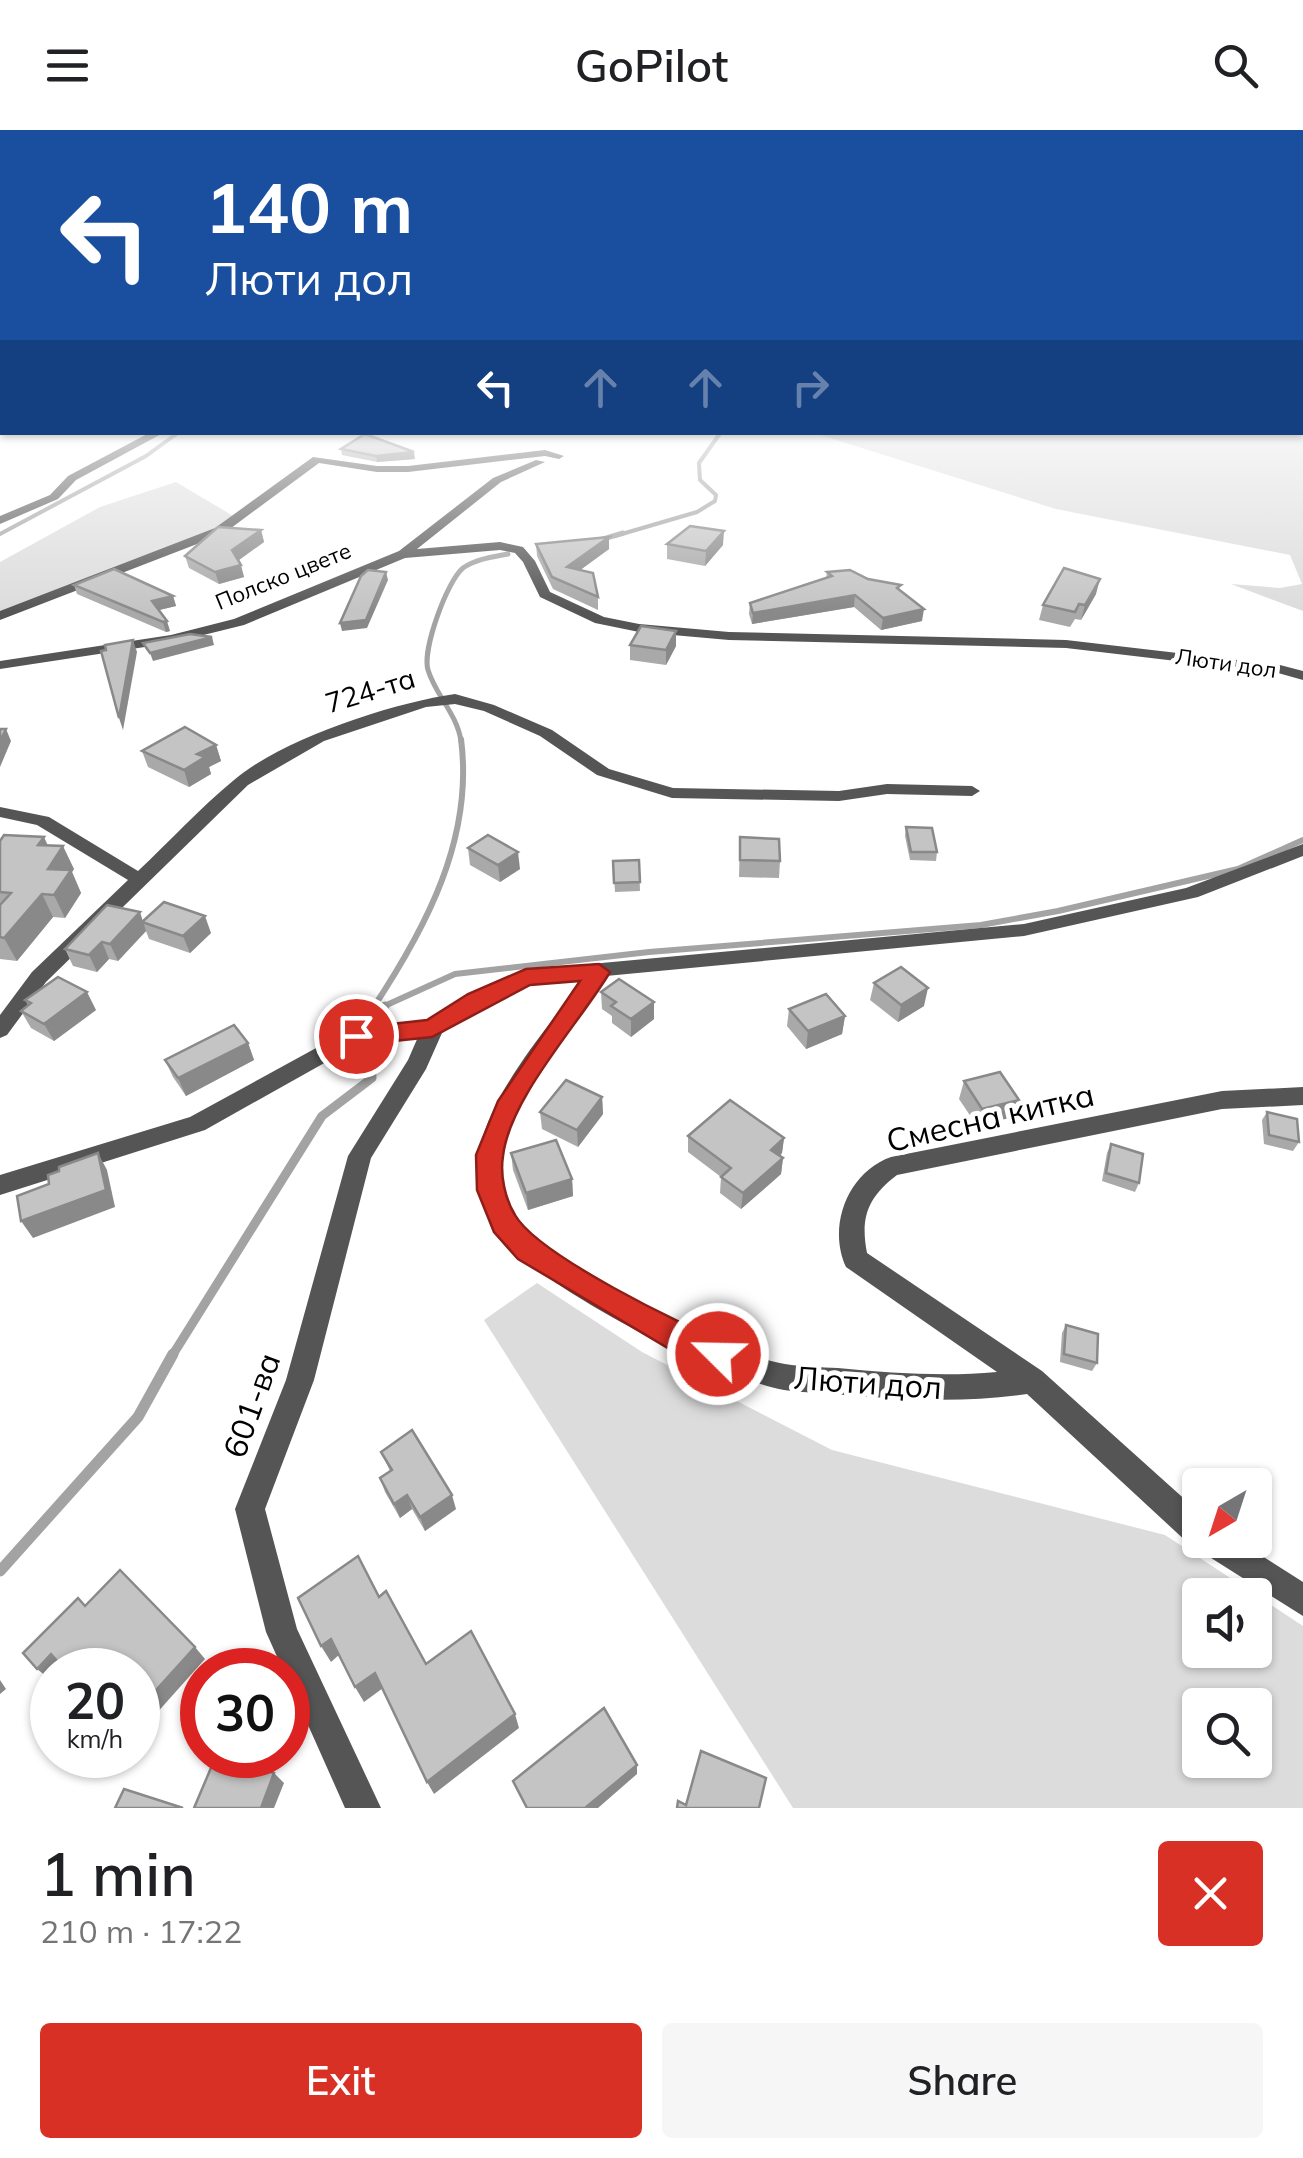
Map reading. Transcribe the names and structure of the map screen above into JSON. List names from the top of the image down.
{
  "streets": {
    "street": [
      "Полско цвете",
      "Люти дол",
      "724-та",
      "Смесна китка",
      "601-ва"
    ]
  },
  "crossings": [
    ["Полско цвете", "Люти дол"],
    ["Люти дол", "Смесна китка"]
  ],
  "north": "bottom left",
  "page": {
    "header": "GoPilot",
    "turn": ["140 m", "Люти дол"],
    "speed": "20 km/h",
    "limit": "30",
    "heading": ["1 min", "210 m · 17:22"],
    "buttons": ["Exit", "Share"]
  }
}
